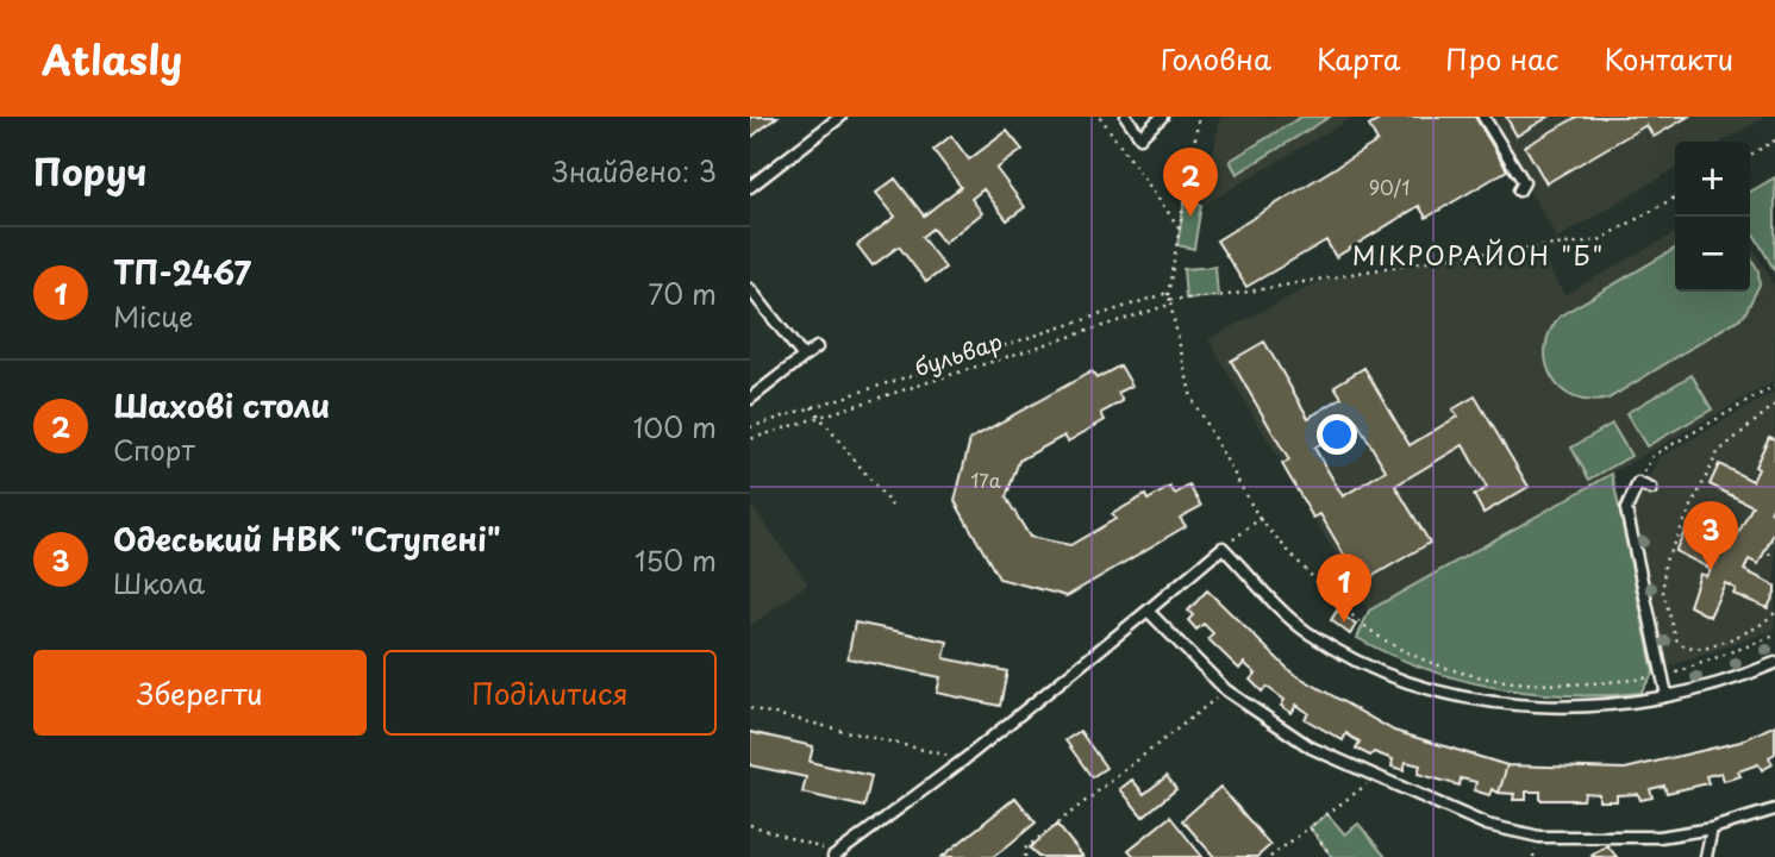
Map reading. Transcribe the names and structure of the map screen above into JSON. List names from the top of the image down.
{
  "streets": {
    "path": ["бульвар"]
  },
  "districts": ["МІКРОРАЙОН \"Б\""],
  "house_numbers": ["90/1", "17а"],
  "page": {
    "header": "Atlasly",
    "nav": [
      "Головна",
      "Карта",
      "Про нас",
      "Контакти"
    ],
    "heading": ["Поруч", "Знайдено: 3"],
    "map_buttons": ["+", "−"],
    "pins": ["2", "3", "1"],
    "list": [
      {
        "mark": "1",
        "name": "ТП-2467",
        "note": "Місце",
        "value": "70 m"
      },
      {
        "mark": "2",
        "name": "Шахові столи",
        "note": "Спорт",
        "value": "100 m"
      },
      {
        "mark": "3",
        "name": "Одеський НВК \"Ступені\"",
        "note": "Школа",
        "value": "150 m"
      }
    ],
    "buttons": ["Зберегти", "Поділитися"]
  }
}
